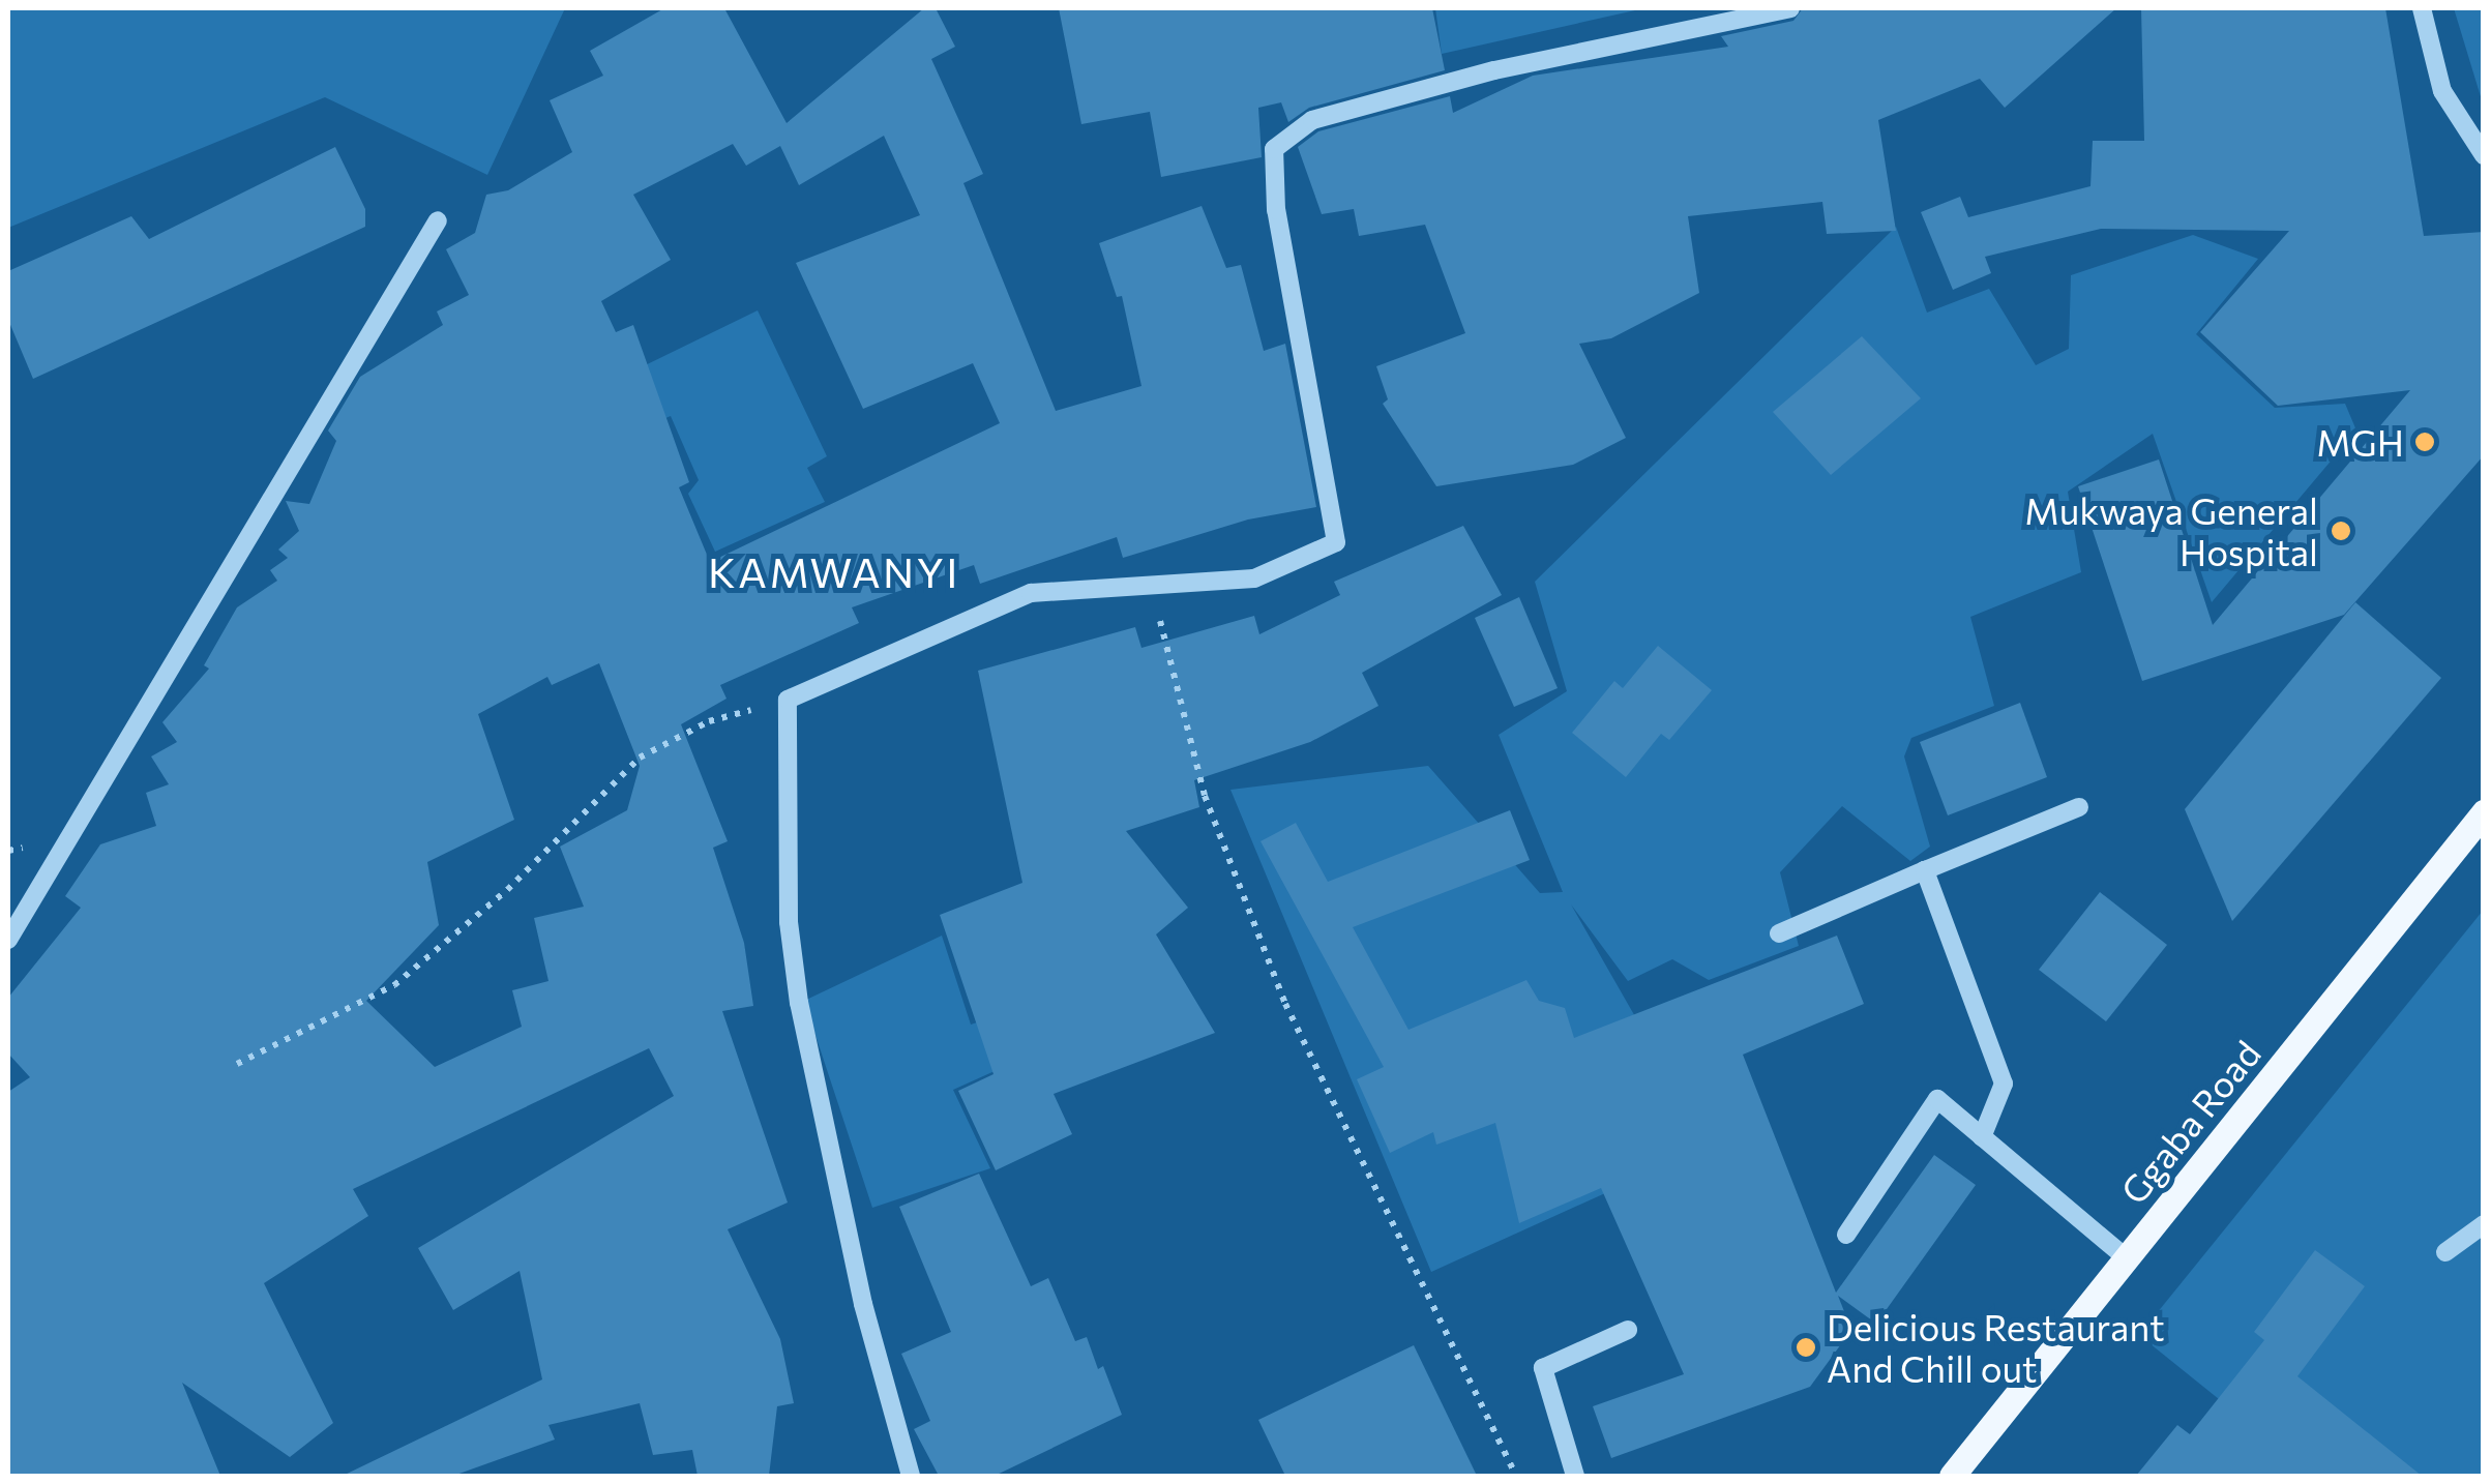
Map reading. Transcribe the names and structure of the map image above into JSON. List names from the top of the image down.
{
  "streets": {
    "main road": ["Ggaba Road"]
  },
  "districts": ["KAMWANYI"],
  "places": ["MGH", "Mukwaya General Hospital", "Delicious Restaurant And Chill out"]
}
